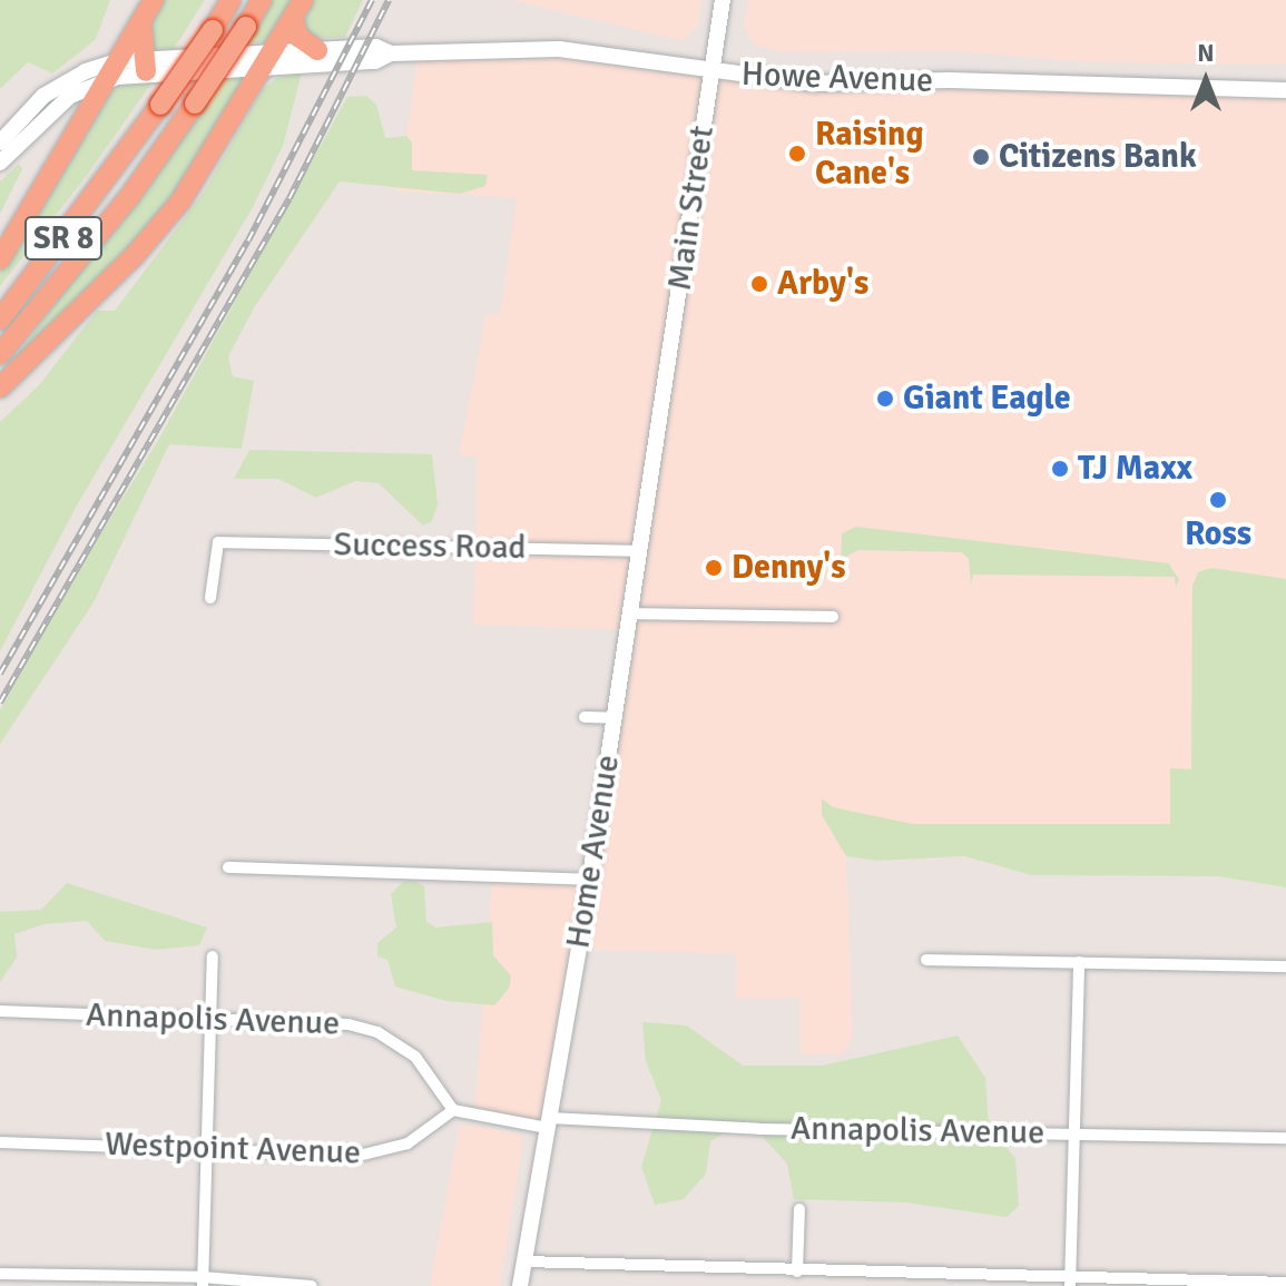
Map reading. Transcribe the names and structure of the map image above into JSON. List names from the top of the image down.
{
  "streets": {
    "highway": ["SR 8"],
    "street": [
      "Howe Avenue",
      "Main Street",
      "Success Road",
      "Home Avenue",
      "Annapolis Avenue",
      "Westpoint Avenue"
    ]
  },
  "crossings": [
    ["Howe Avenue", "Main Street"],
    ["Main Street", "Home Avenue"],
    ["Success Road", "Home Avenue"],
    ["Home Avenue", "Annapolis Avenue"],
    ["Annapolis Avenue", "Westpoint Avenue"]
  ],
  "places": [
    "Raising Cane's",
    "Citizens Bank",
    "Arby's",
    "Giant Eagle",
    "TJ Maxx",
    "Ross",
    "Denny's"
  ],
  "north": "top"
}
